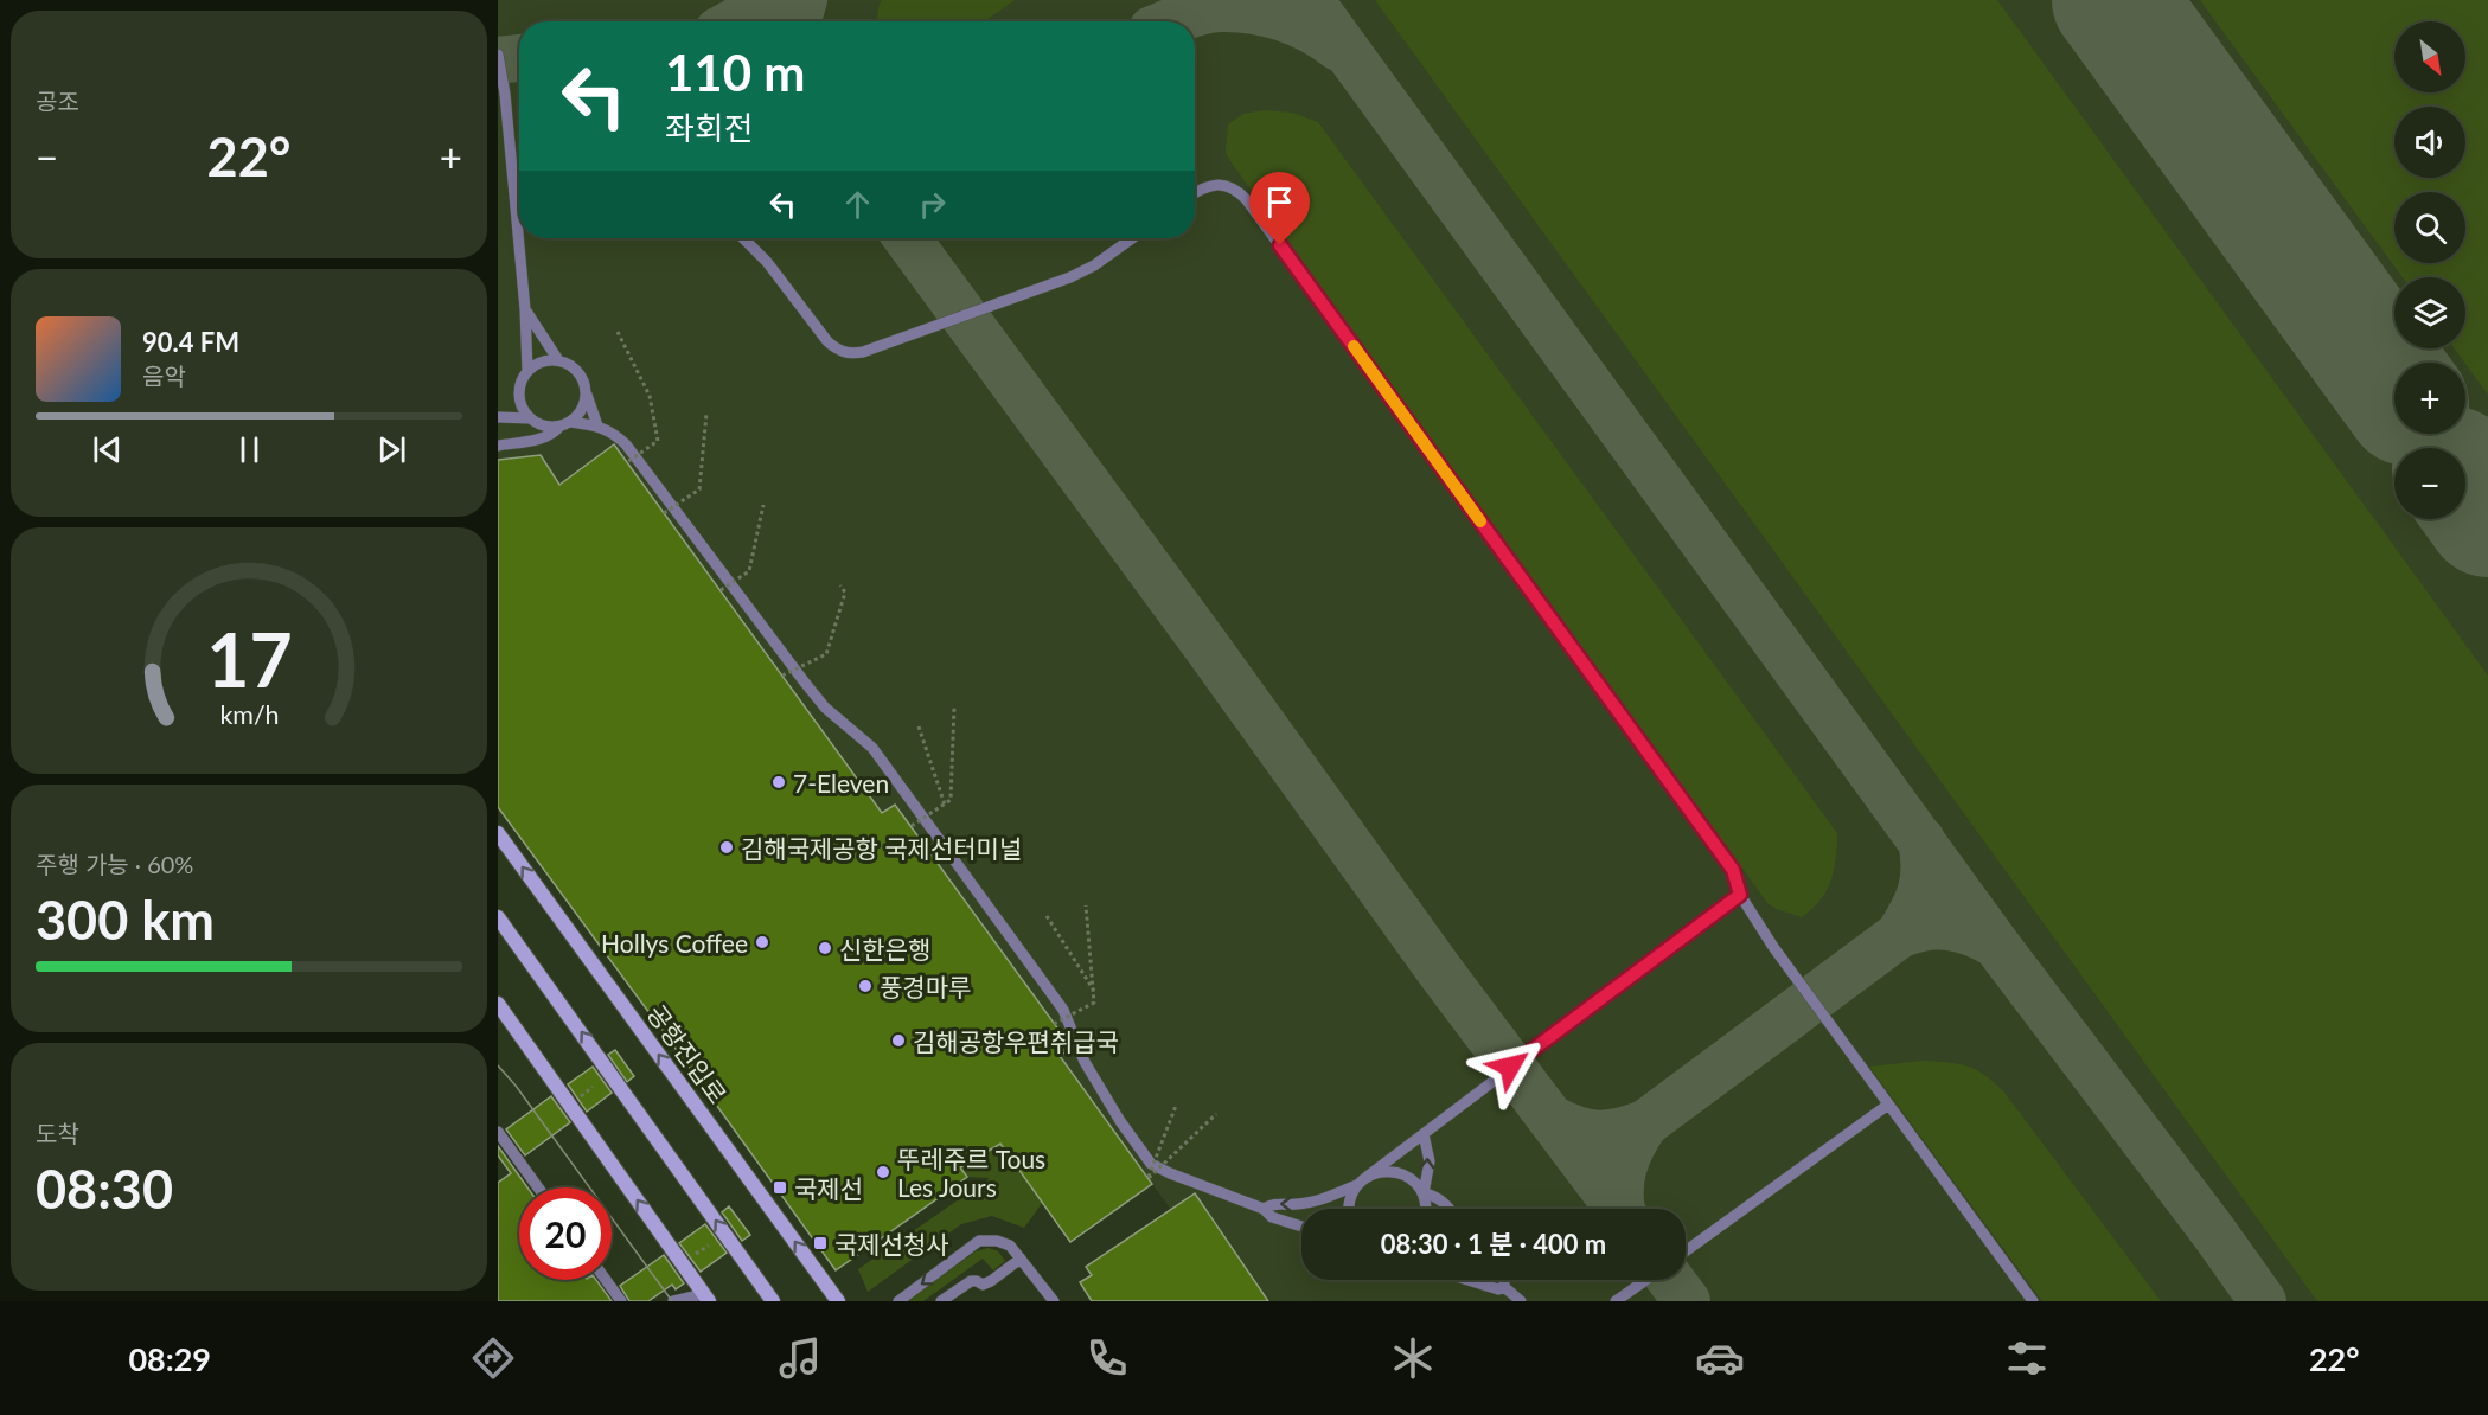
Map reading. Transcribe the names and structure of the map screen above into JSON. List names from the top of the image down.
{
  "streets": {
    "main road": ["공항진입로"]
  },
  "places": {
    "other": [
      "7-Eleven",
      "김해국제공항 국제선터미널",
      "Hollys Coffee",
      "신한은행",
      "풍경마루",
      "김해공항우편취급국",
      "뚜레주르 Tous Les Jours"
    ],
    "transit": ["국제선", "국제선청사"]
  },
  "north": "bottom right",
  "page": {
    "tile": [
      "공조",
      ["주행 가능 · 60%", "300 km"],
      ["도착", "08:30"]
    ],
    "map_buttons": ["+", "−"],
    "turn": ["110 m", "좌회전"],
    "heat": ["−", "22°", "+"],
    "song": ["90.4 FM", "음악"],
    "limit": "20",
    "trip": "08:30 · 1 분 · 400 m",
    "tabs": ["08:29", "22°"],
    "gauge": ["17", "km/h"]
  }
}
